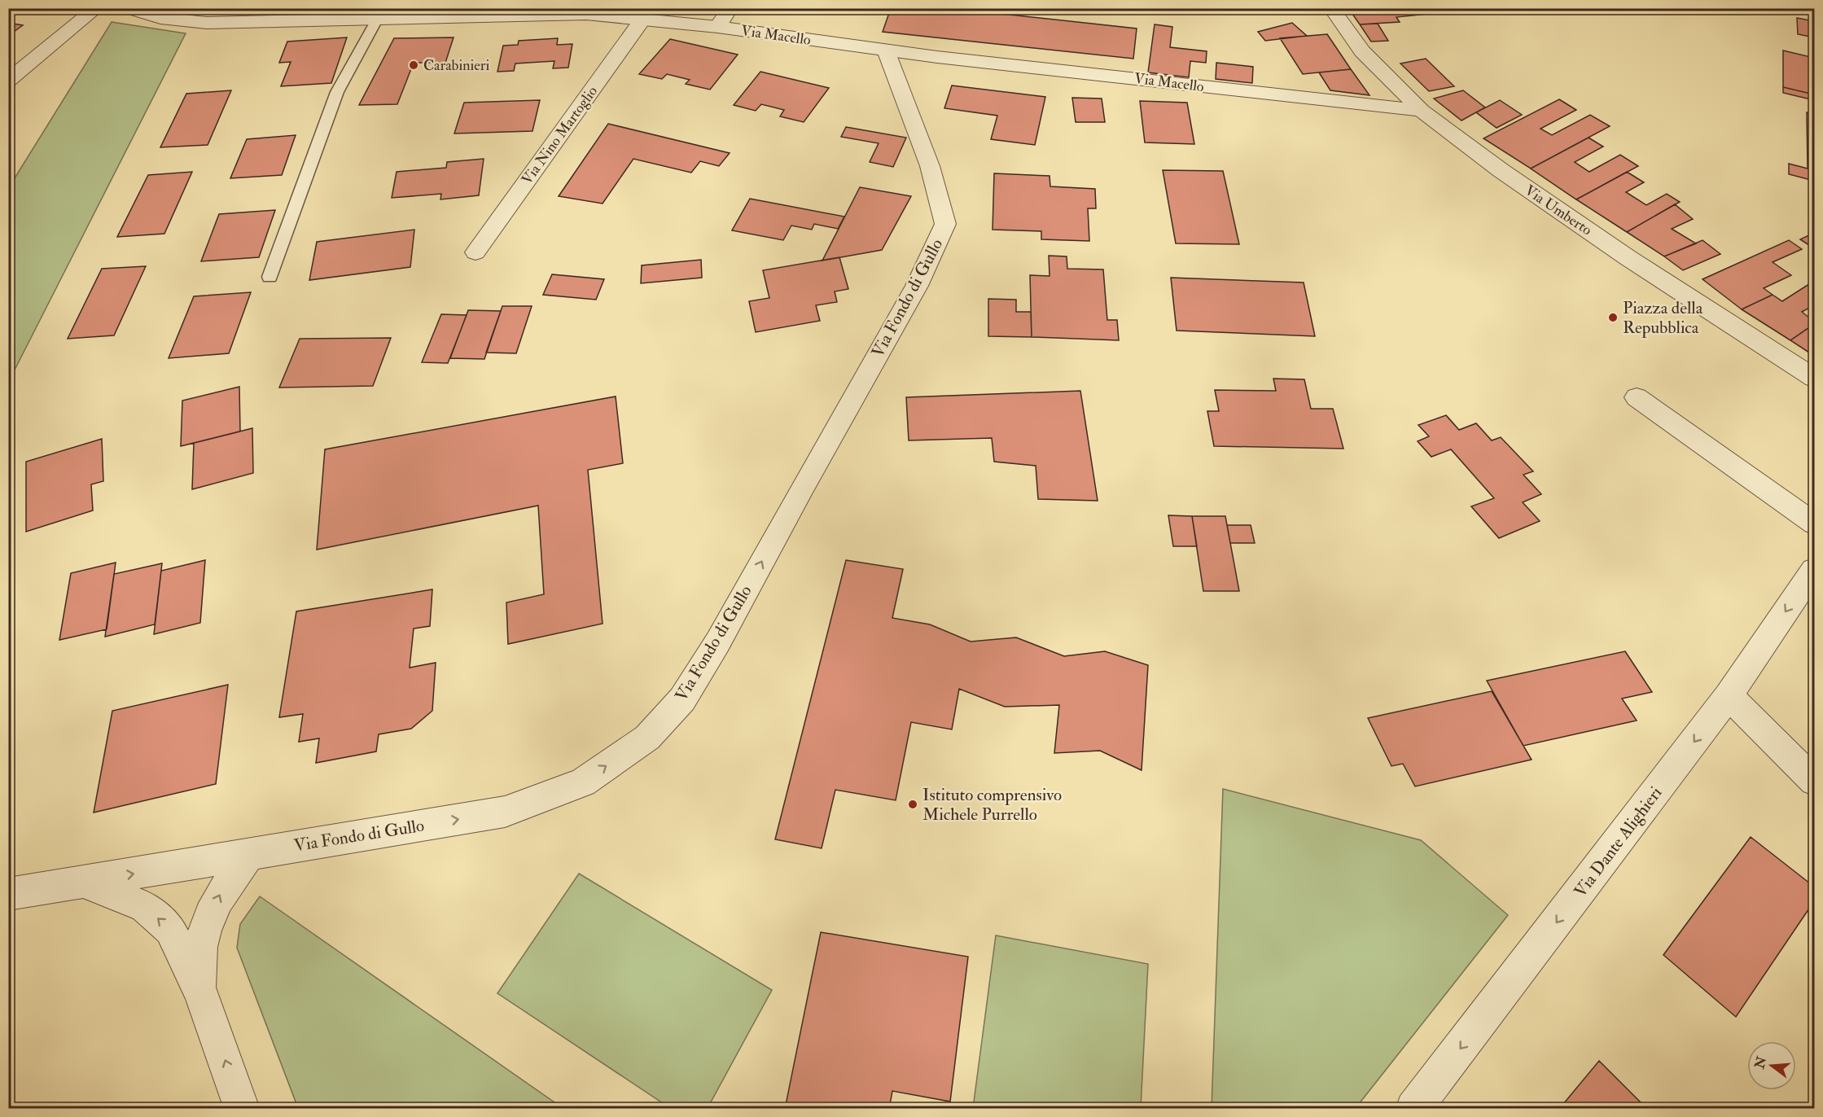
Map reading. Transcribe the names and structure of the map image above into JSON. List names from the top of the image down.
{
  "streets": {
    "street": [
      "Via Macello",
      "Via Nino Martoglio",
      "Via Umberto",
      "Via Fondo di Gullo",
      "Via Dante Alighieri"
    ]
  },
  "crossings": [
    ["Via Macello", "Via Nino Martoglio"],
    ["Via Macello", "Via Umberto"],
    ["Via Macello", "Via Fondo di Gullo"]
  ],
  "one_way": ["Via Fondo di Gullo", "Via Dante Alighieri"],
  "places": ["Carabinieri", "Piazza della Repubblica", "Istituto comprensivo Michele Purrello"],
  "north": "left"
}
